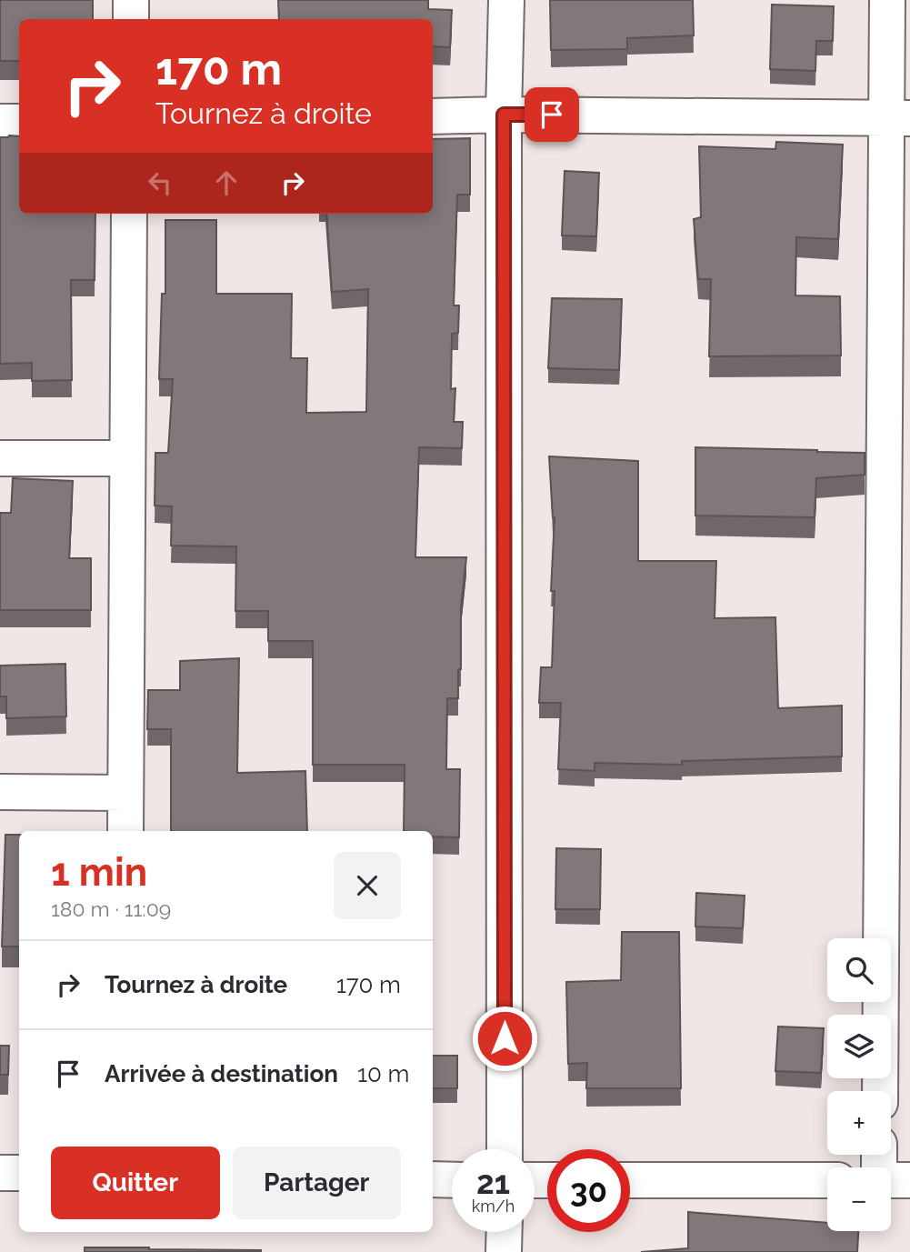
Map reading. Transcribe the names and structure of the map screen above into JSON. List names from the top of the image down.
{
  "page": {
    "turn": ["170 m", "Tournez à droite"],
    "heading": ["1 min", "180 m · 11:09"],
    "map_buttons": ["+", "−"],
    "list": [
      {
        "name": "Tournez à droite",
        "value": "170 m"
      },
      {
        "name": "Arrivée à destination",
        "value": "10 m"
      }
    ],
    "buttons": ["Quitter", "Partager"],
    "speed": "21 km/h",
    "limit": "30"
  }
}
